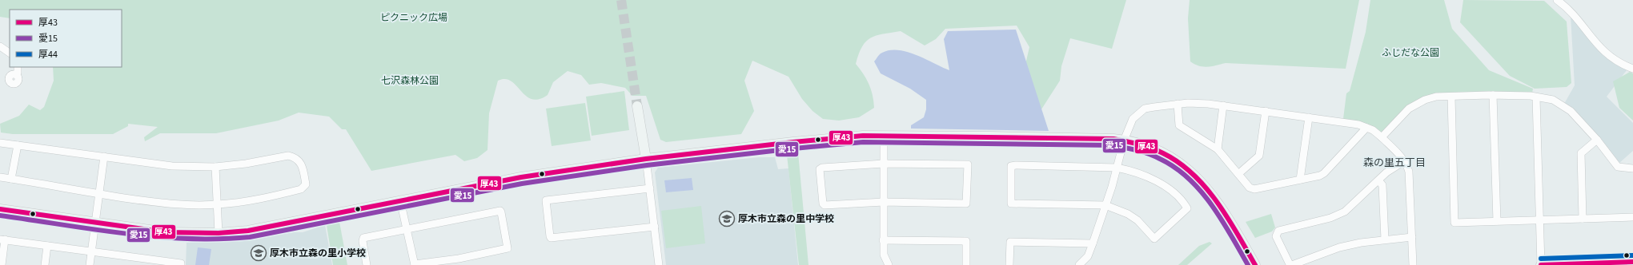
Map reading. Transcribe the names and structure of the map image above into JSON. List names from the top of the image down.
{
  "districts": ["森の里五丁目"],
  "parks": ["ピクニック広場", "ふじだな公園", "七沢森林公園"],
  "places": {
    "school or university": ["厚木市立森の里中学校", "厚木市立森の里小学校"]
  },
  "lines": ["transit line 厚43", "transit line 愛15", "transit line 厚44"],
  "legend": ["厚43", "愛15", "厚44"]
}
